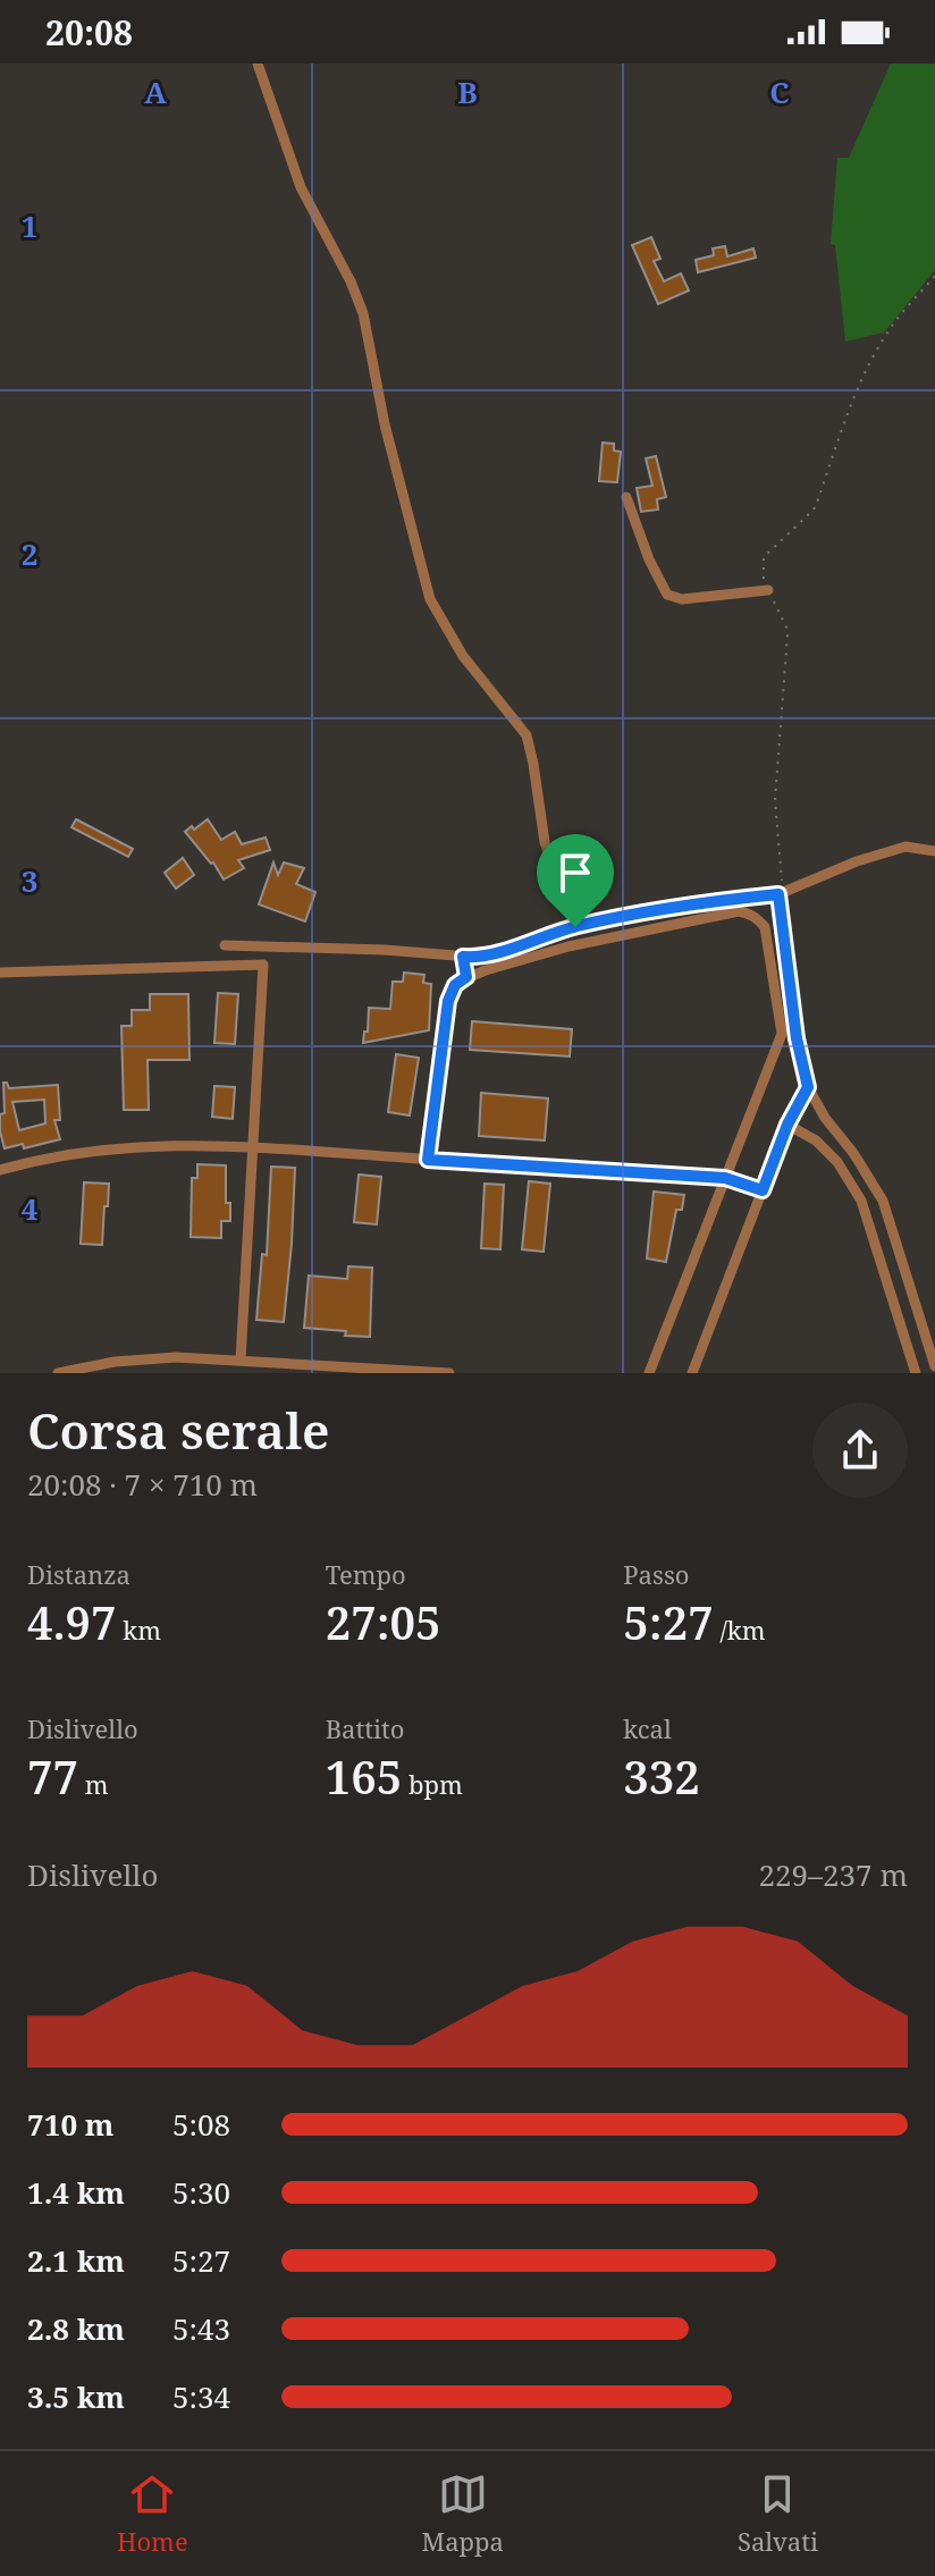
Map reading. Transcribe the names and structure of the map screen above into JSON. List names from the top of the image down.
{
  "page": {
    "status": "20:08",
    "heading": ["Corsa serale", "20:08 · 7 × 710 m"],
    "stats": [
      ["Distanza", "4.97 km"],
      ["Tempo", "27:05"],
      ["Passo", "5:27 /km"],
      ["Dislivello", "77 m"],
      ["Battito", "165 bpm"],
      ["kcal", "332"]
    ],
    "chart": ["Dislivello", "229–237 m"],
    "list": [
      {
        "name": "710 m",
        "note": "5:08"
      },
      {
        "name": "1.4 km",
        "note": "5:30"
      },
      {
        "name": "2.1 km",
        "note": "5:27"
      },
      {
        "name": "2.8 km",
        "note": "5:43"
      },
      {
        "name": "3.5 km",
        "note": "5:34"
      }
    ],
    "tabs": ["Home", "Mappa", "Salvati"]
  },
  "grid": {
    "columns": ["A", "B", "C"],
    "rows": [
      "1",
      "2",
      "3",
      "4"
    ]
  }
}
